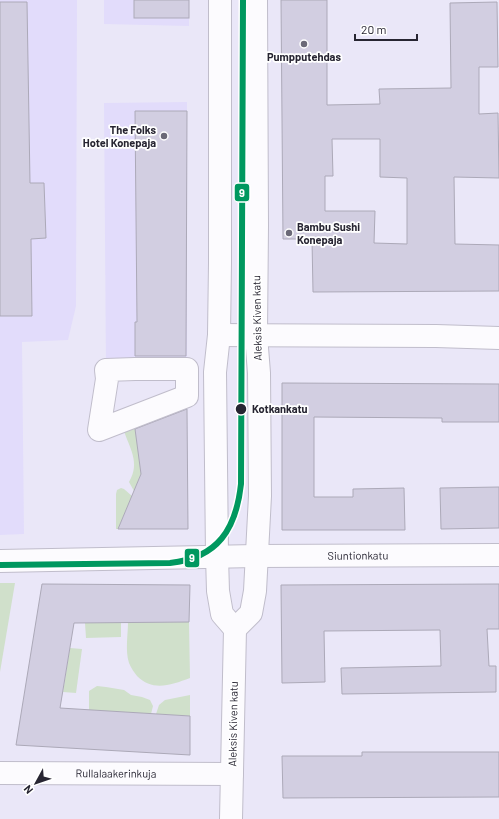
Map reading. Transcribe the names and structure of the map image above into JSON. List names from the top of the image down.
{
  "streets": {
    "main road": ["Aleksis Kiven katu", "Siuntionkatu", "Rullalaakerinkuja"]
  },
  "crossings": [
    ["Aleksis Kiven katu", "Siuntionkatu"],
    ["Aleksis Kiven katu", "Rullalaakerinkuja"]
  ],
  "places": [
    "Pumpputehdas",
    "The Folks Hotel Konepaja",
    "Bambu Sushi Konepaja",
    "Kotkankatu"
  ],
  "lines": ["transit line 9"],
  "scale_bar": "20 m",
  "north": "bottom left"
}
